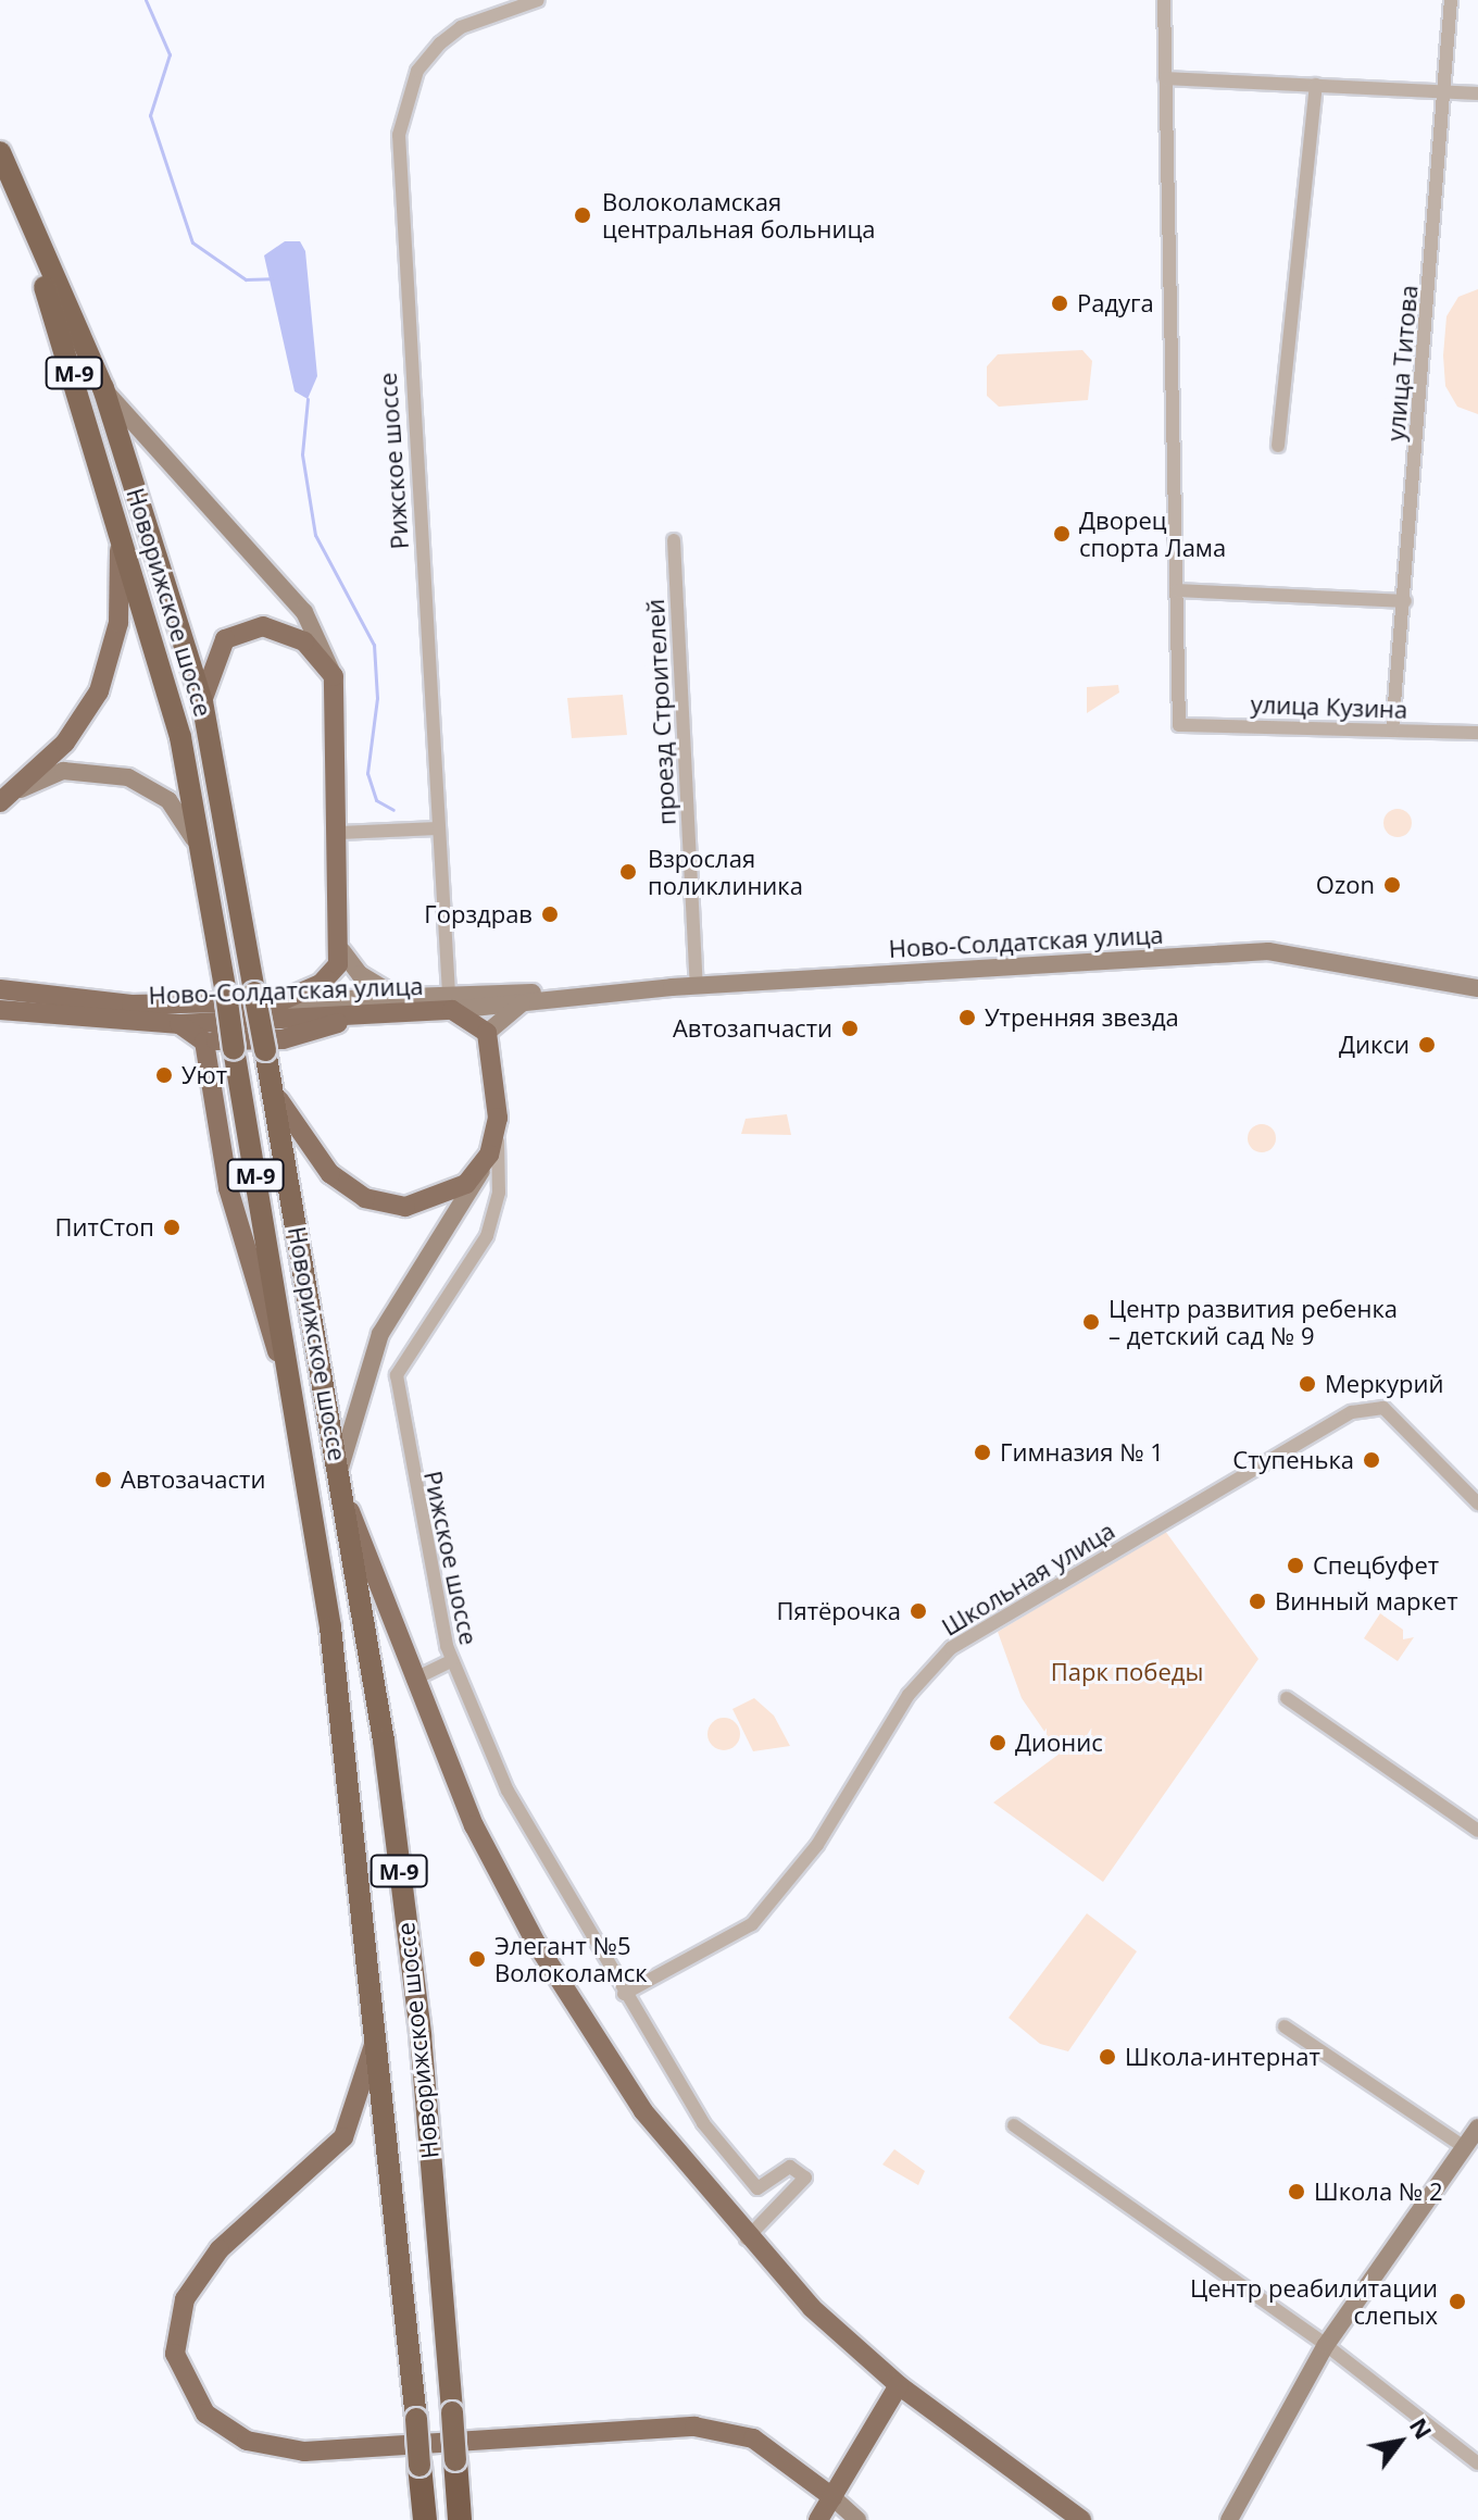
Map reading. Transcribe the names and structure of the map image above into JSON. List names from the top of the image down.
{
  "streets": {
    "highway": ["М-9", "Новорижское шоссе"],
    "main road": ["Ново-Солдатская улица"],
    "street": [
      "улица Титова",
      "Рижское шоссе",
      "улица Кузина",
      "проезд Строителей",
      "Школьная улица"
    ]
  },
  "crossings": [
    ["улица Титова", "улица Кузина"],
    ["М-9", "Рижское шоссе"],
    ["М-9", "Новорижское шоссе"],
    ["Рижское шоссе", "Ново-Солдатская улица"],
    ["Рижское шоссе", "Школьная улица"],
    ["проезд Строителей", "Ново-Солдатская улица"]
  ],
  "parks": ["Парк победы"],
  "places": [
    "Волоколамская центральная больница",
    "Радуга",
    "Дворец спорта Лама",
    "Взрослая поликлиника",
    "Ozon",
    "Горздрав",
    "Утренняя звезда",
    "Автозапчасти",
    "Дикси",
    "Уют",
    "ПитСтоп",
    "Центр развития ребенка – детский сад № 9",
    "Меркурий",
    "Гимназия № 1",
    "Ступенька",
    "Автозачасти",
    "Спецбуфет",
    "Винный маркет",
    "Пятёрочка",
    "Дионис",
    "Элегант №5 Волоколамск",
    "Школа-интернат",
    "Школа № 2",
    "Центр реабилитации слепых"
  ],
  "north": "top right"
}
